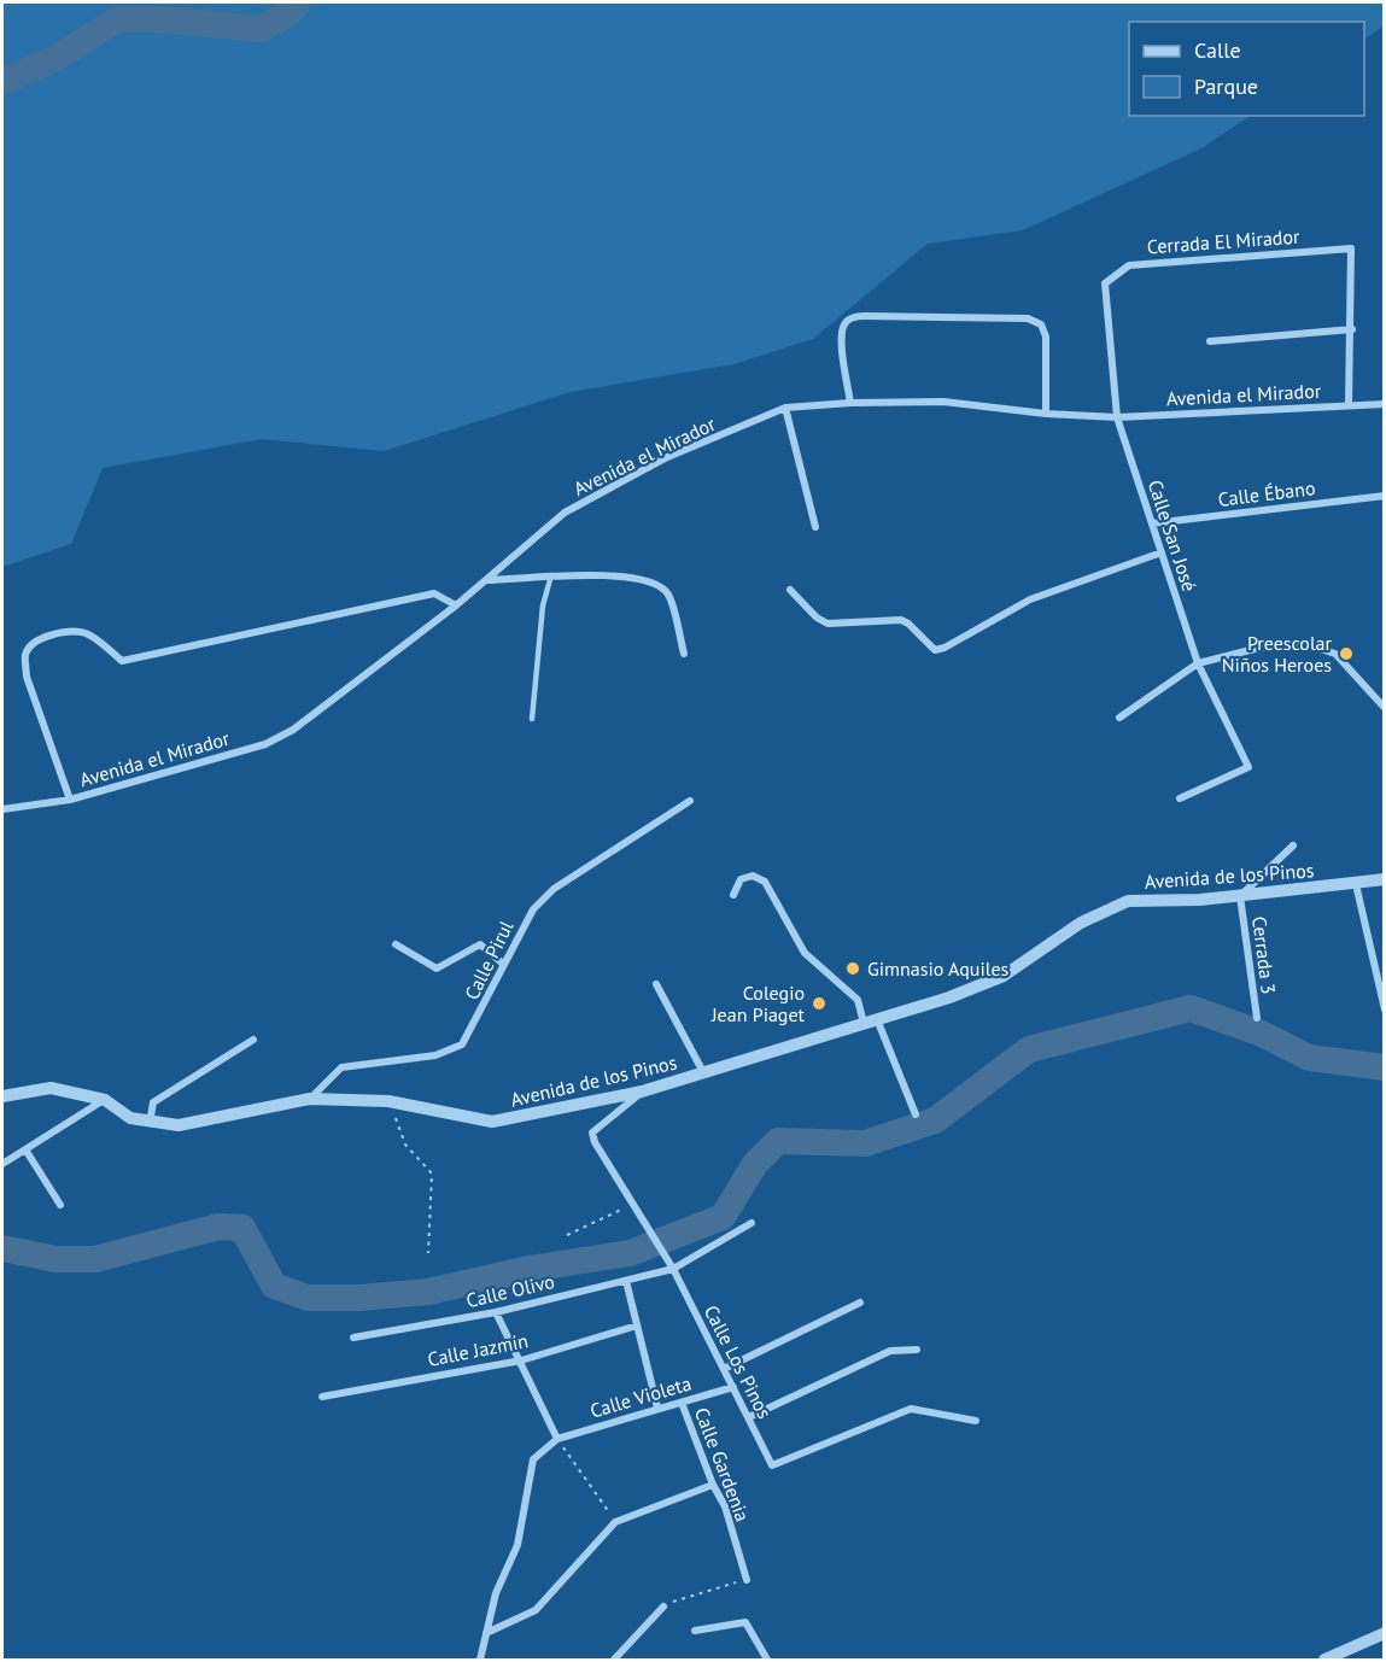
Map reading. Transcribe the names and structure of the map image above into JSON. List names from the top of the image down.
{
  "streets": {
    "street": [
      "Cerrada El Mirador",
      "Avenida el Mirador",
      "Calle Ébano",
      "Calle San José",
      "Avenida de los Pinos",
      "Cerrada 3",
      "Calle Pirul",
      "Calle Olivo",
      "Calle Jazmín",
      "Calle Los Pinos",
      "Calle Violeta",
      "Calle Gardenia"
    ]
  },
  "crossings": [
    ["Cerrada El Mirador", "Calle San José"],
    ["Avenida el Mirador", "Calle San José"],
    ["Calle Ébano", "Calle San José"],
    ["Avenida de los Pinos", "Cerrada 3"],
    ["Avenida de los Pinos", "Calle Pirul"],
    ["Avenida de los Pinos", "Calle Los Pinos"],
    ["Calle Olivo", "Calle Los Pinos"],
    ["Calle Los Pinos", "Calle Violeta"],
    ["Calle Violeta", "Calle Gardenia"]
  ],
  "places": ["Preescolar Niños Heroes", "Gimnasio Aquiles", "Colegio Jean Piaget"],
  "legend": ["Calle", "Parque"]
}
